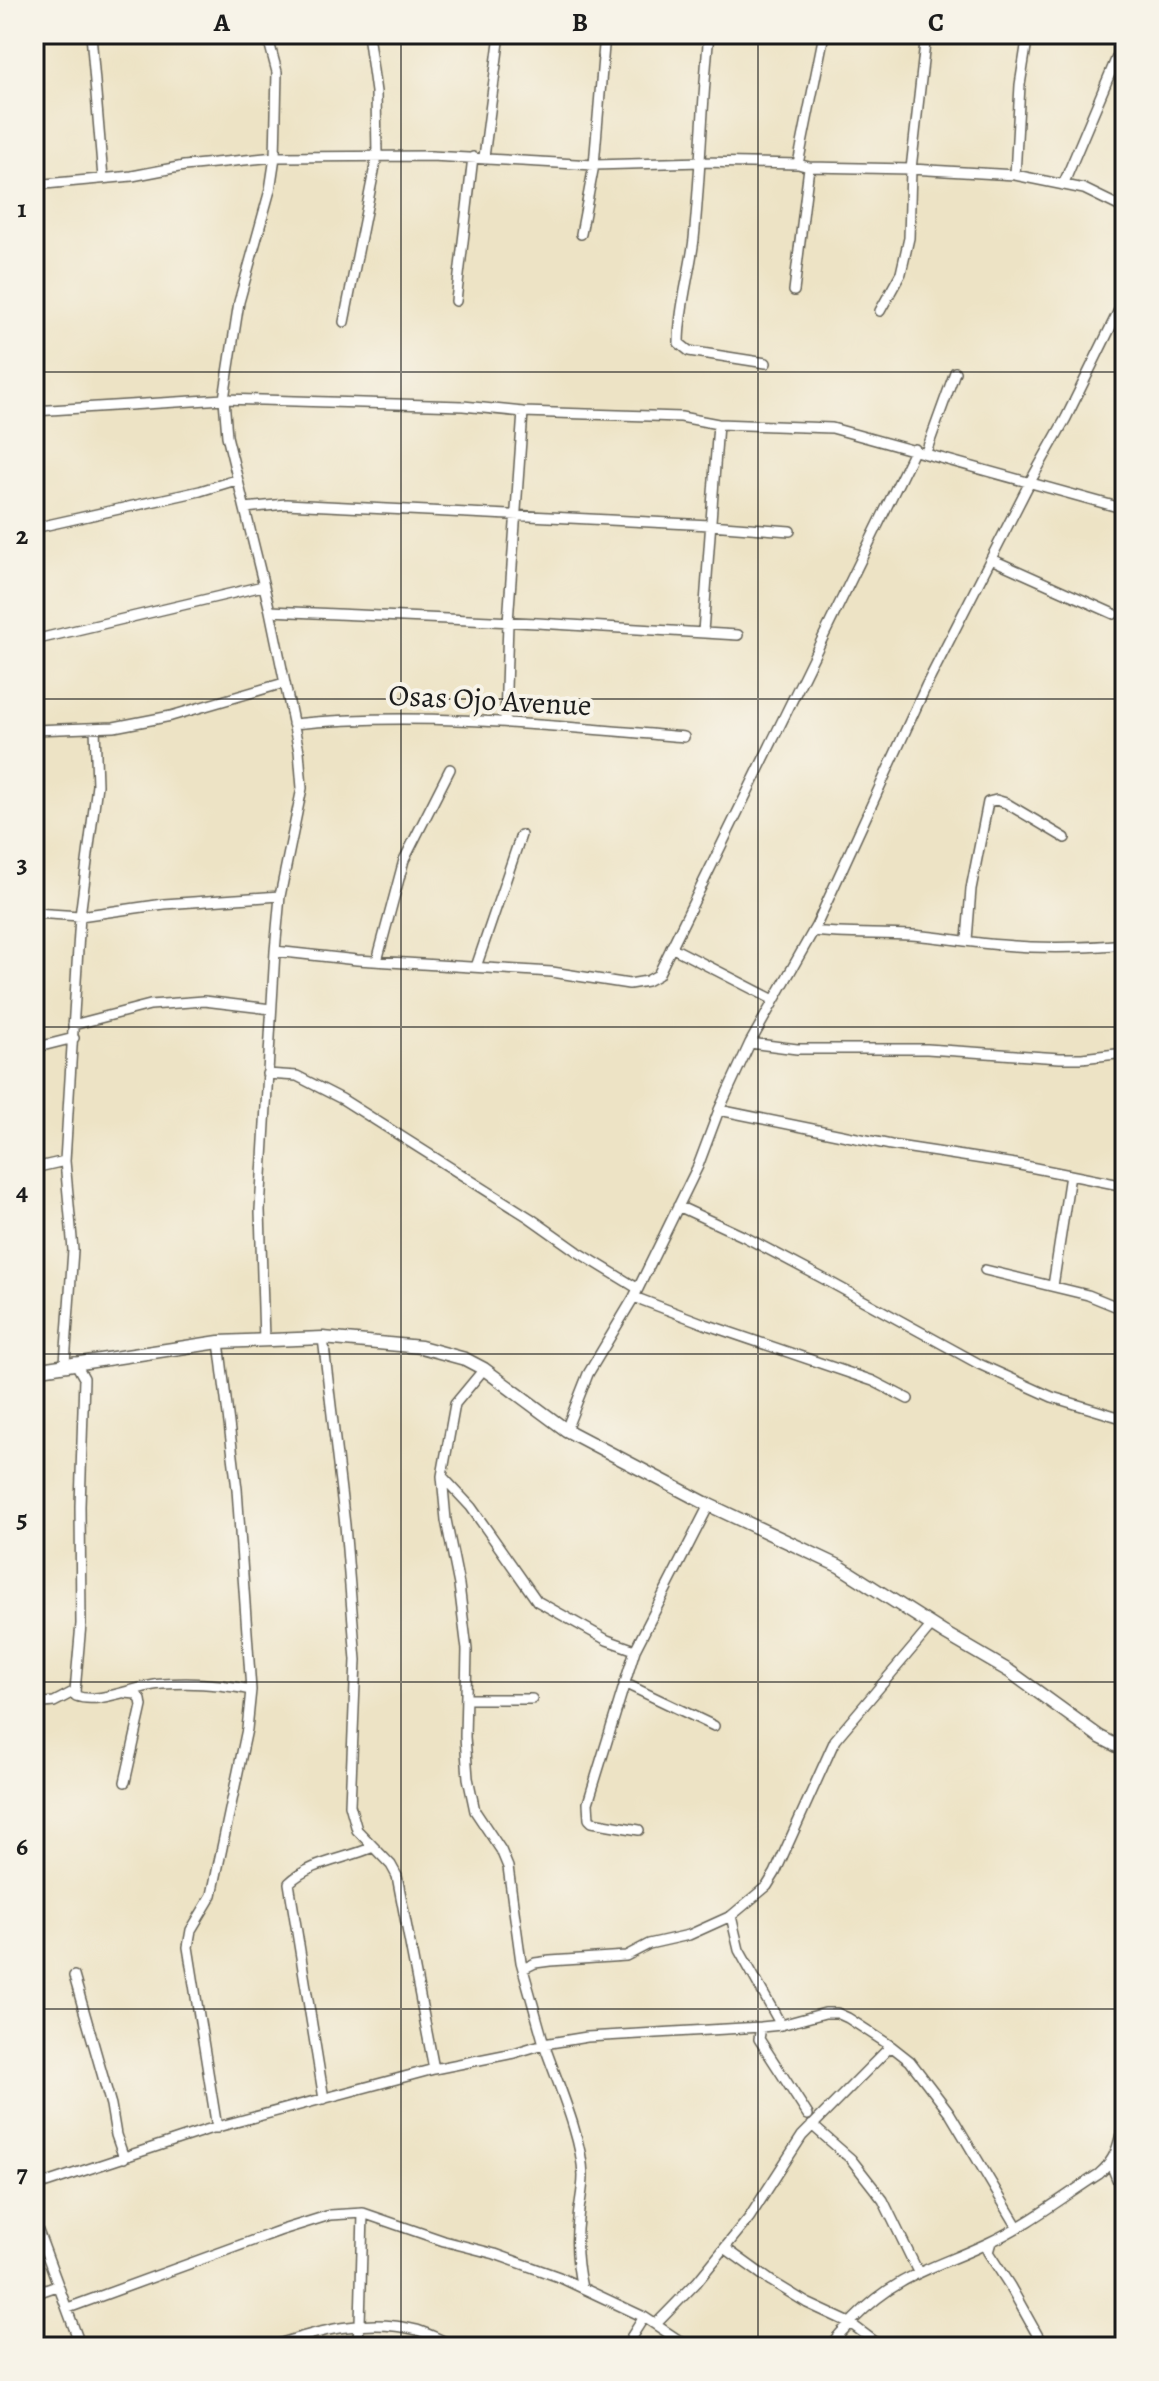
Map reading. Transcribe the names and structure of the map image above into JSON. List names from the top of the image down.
{
  "streets": {
    "street": ["Osas Ojo Avenue"]
  },
  "grid": {
    "columns": ["A", "B", "C"],
    "rows": [
      "1",
      "2",
      "3",
      "4",
      "5",
      "6",
      "7"
    ]
  }
}
